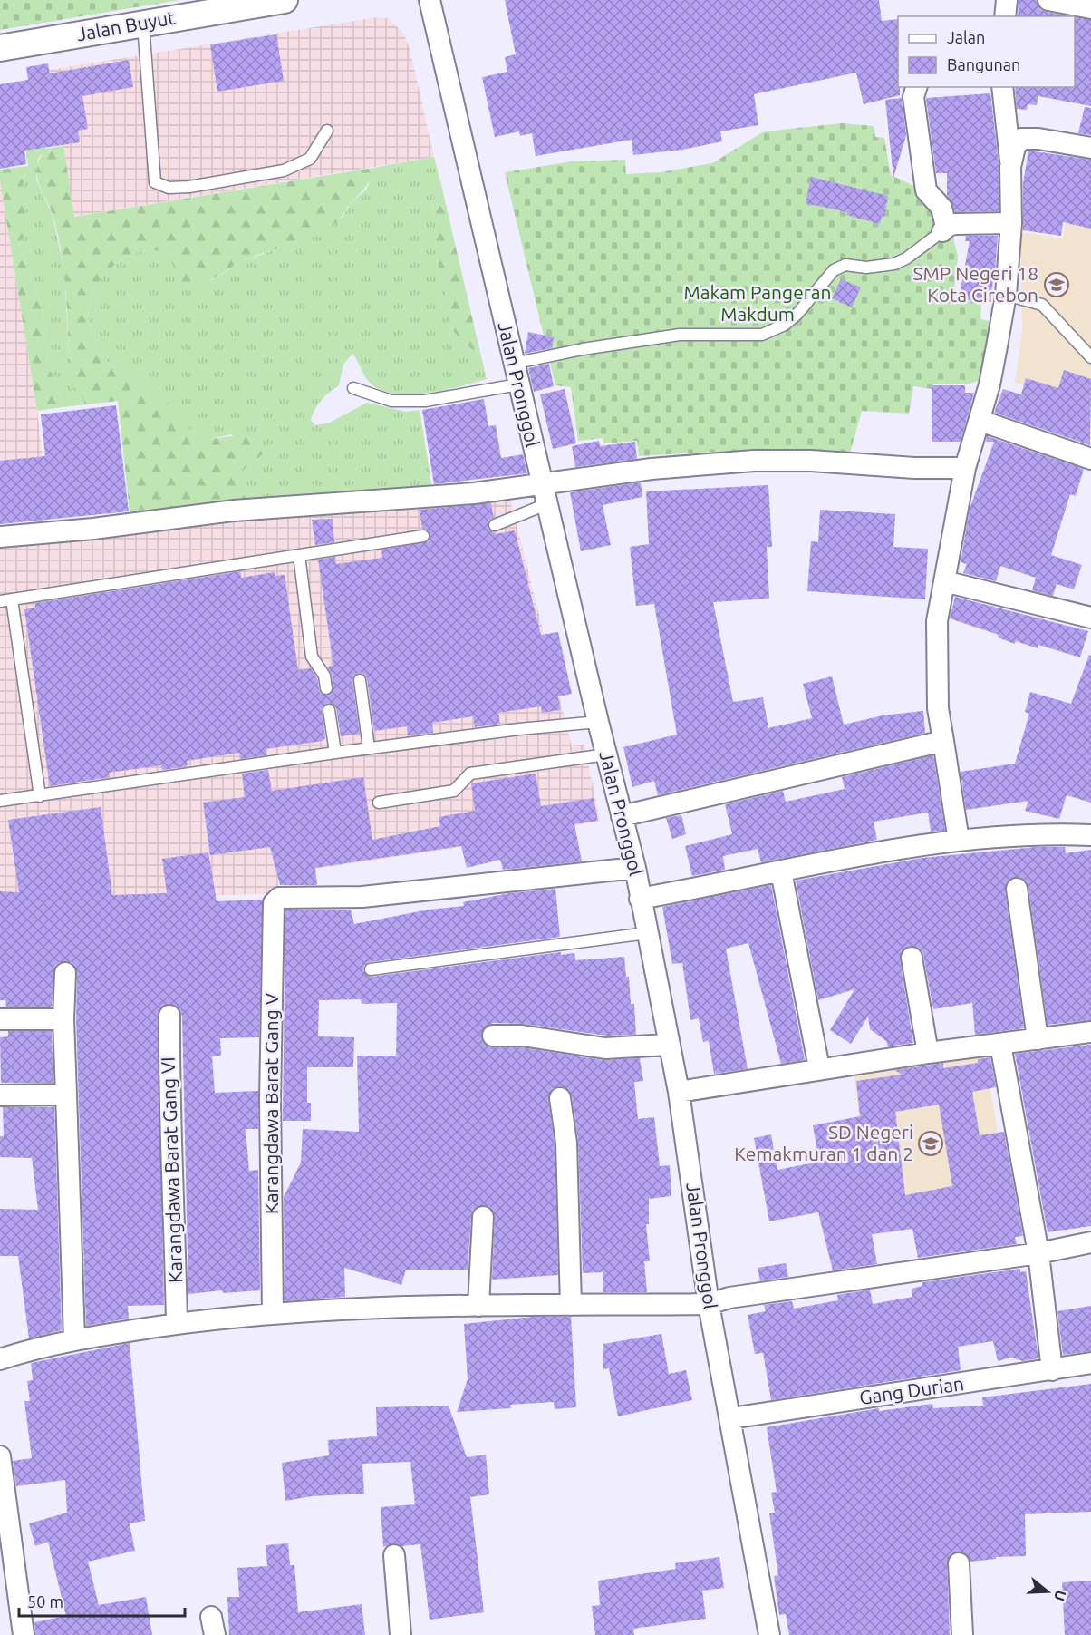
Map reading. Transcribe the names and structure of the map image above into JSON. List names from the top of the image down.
{
  "streets": {
    "street": [
      "Jalan Buyut",
      "Jalan Pronggol",
      "Karangdawa Barat Gang V",
      "Karangdawa Barat Gang VI",
      "Gang Durian"
    ]
  },
  "crossings": [
    ["Jalan Pronggol", "Karangdawa Barat Gang V"],
    ["Jalan Pronggol", "Gang Durian"]
  ],
  "parks": ["Makam Pangeran Makdum"],
  "places": {
    "school or university": ["SMP Negeri 18 Kota Cirebon", "SD Negeri Kemakmuran 1 dan 2"]
  },
  "legend": ["Jalan", "Bangunan"],
  "scale_bar": "50 m",
  "north": "right"
}
